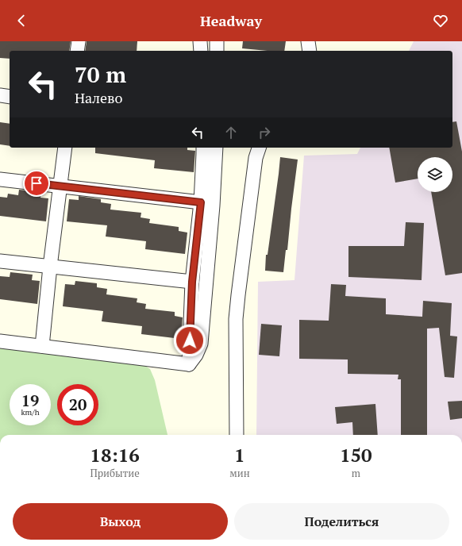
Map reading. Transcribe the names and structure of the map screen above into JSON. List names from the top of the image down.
{
  "page": {
    "header": "Headway",
    "turn": ["70 m", "Налево"],
    "speed": "19 km/h",
    "limit": "20",
    "eta": [
      "18:16",
      "Прибытие",
      "1",
      "мин",
      "150",
      "m"
    ],
    "buttons": ["Выход", "Поделиться"]
  }
}
